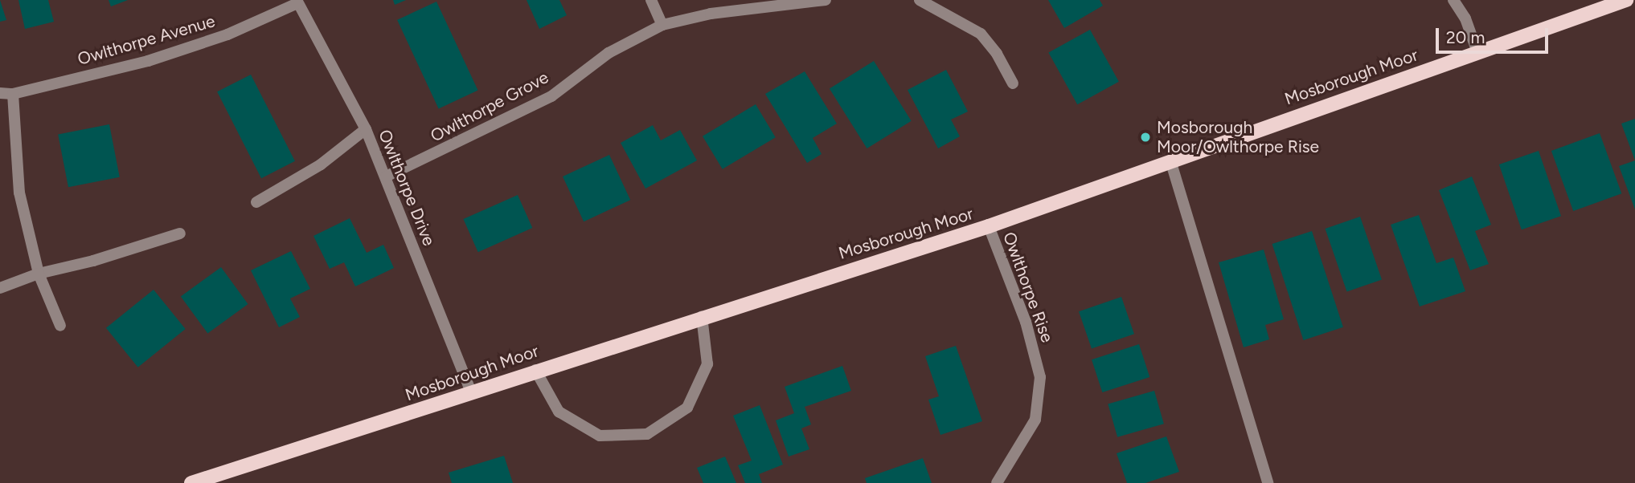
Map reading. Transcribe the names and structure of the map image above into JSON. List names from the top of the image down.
{
  "streets": {
    "main road": ["Mosborough Moor"],
    "street": [
      "Owlthorpe Avenue",
      "Owlthorpe Grove",
      "Owlthorpe Drive",
      "Owlthorpe Rise"
    ]
  },
  "crossings": [
    ["Owlthorpe Avenue", "Owlthorpe Drive"],
    ["Mosborough Moor", "Owlthorpe Drive"],
    ["Mosborough Moor", "Owlthorpe Rise"],
    ["Owlthorpe Grove", "Owlthorpe Drive"]
  ],
  "places": ["Mosborough Moor/Owlthorpe Rise"],
  "scale_bar": "20 m"
}
